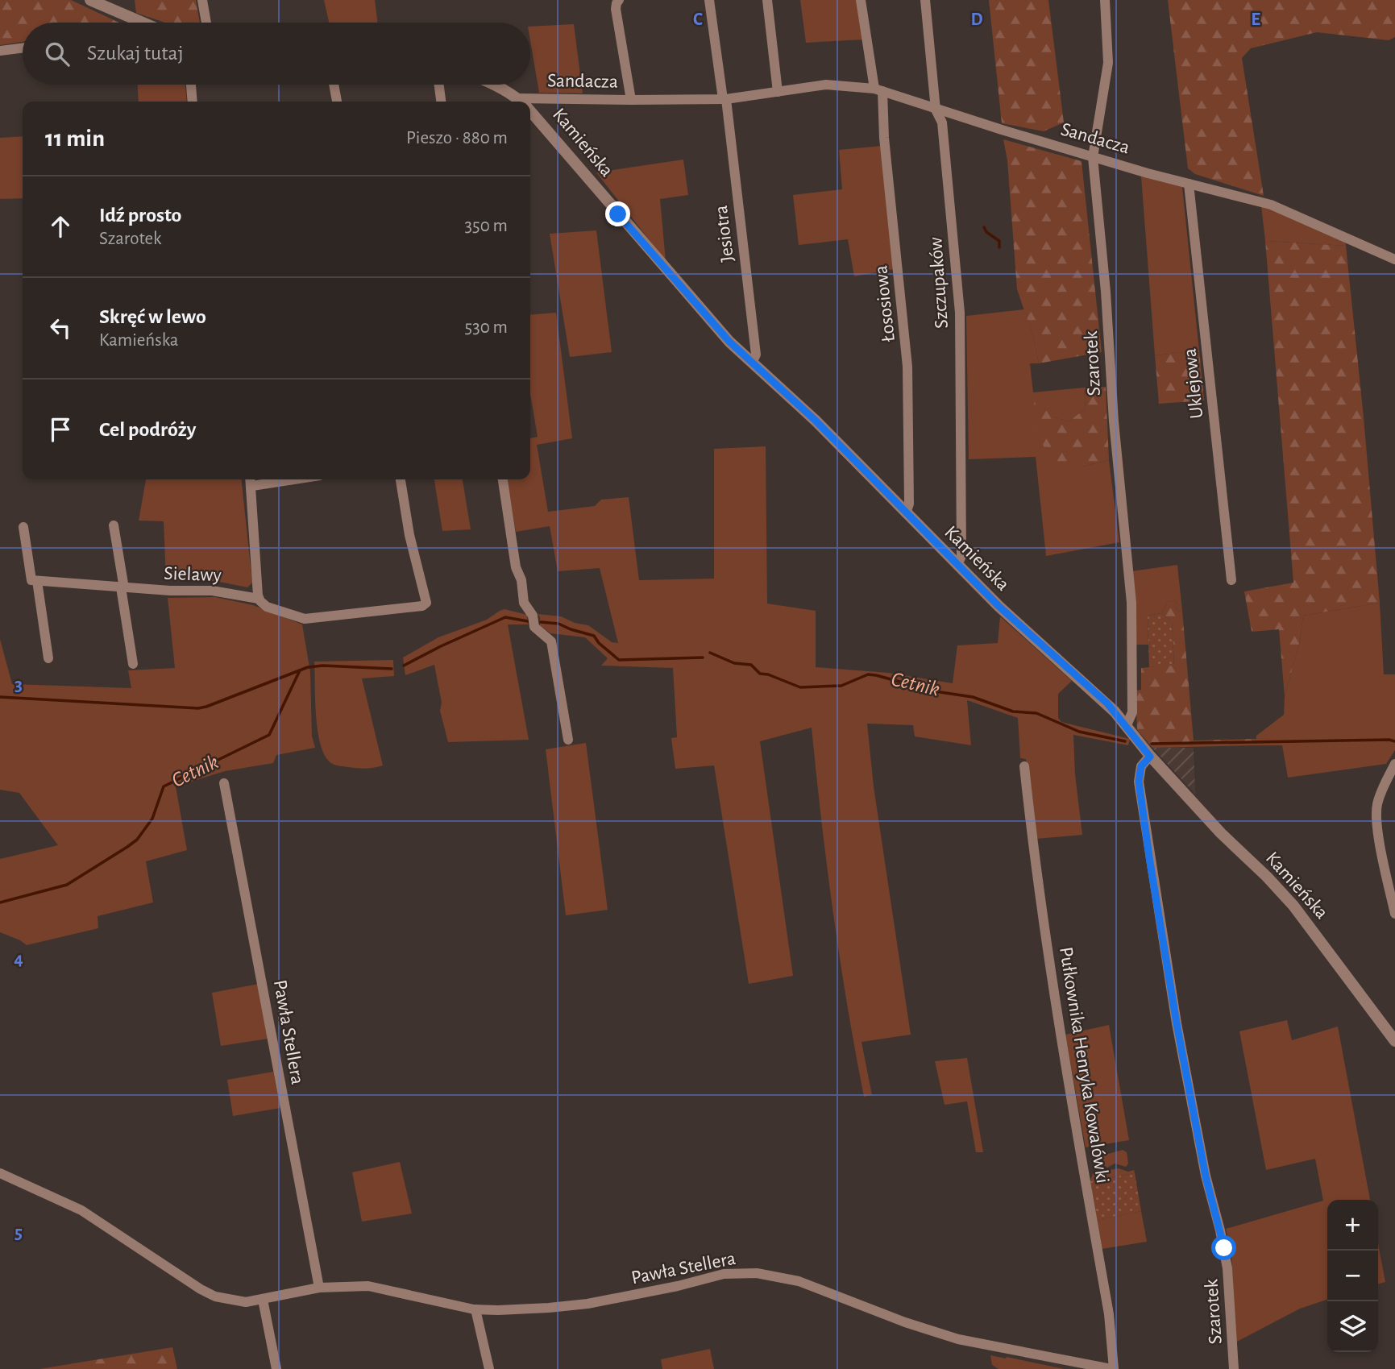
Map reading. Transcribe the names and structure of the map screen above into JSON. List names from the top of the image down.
{
  "streets": {
    "street": [
      "Sandacza",
      "Kamieńska",
      "Jesiotra",
      "Szczupaków",
      "Łososiowa",
      "Szarotek",
      "Uklejowa",
      "Sielawy",
      "Pawła Stellera",
      "Pułkownika Henryka Kowalówki"
    ]
  },
  "crossings": [
    ["Sandacza", "Jesiotra"],
    ["Sandacza", "Szczupaków"],
    ["Sandacza", "Łososiowa"],
    ["Sandacza", "Szarotek"],
    ["Sandacza", "Uklejowa"],
    ["Kamieńska", "Jesiotra"],
    ["Kamieńska", "Szczupaków"],
    ["Kamieńska", "Łososiowa"],
    ["Kamieńska", "Szarotek"],
    ["Pawła Stellera", "Pułkownika Henryka Kowalówki"]
  ],
  "water": ["Cetnik"],
  "page": {
    "search": "Szukaj tutaj",
    "heading": ["11 min", "Pieszo · 880 m"],
    "list": [
      ["Idź prosto", "Szarotek", "350 m"],
      ["Skręć w lewo", "Kamieńska", "530 m"],
      "Cel podróży"
    ],
    "map_buttons": ["+", "−"]
  },
  "grid": {
    "columns": ["C", "D", "E"],
    "rows": ["3", "4", "5"]
  }
}
